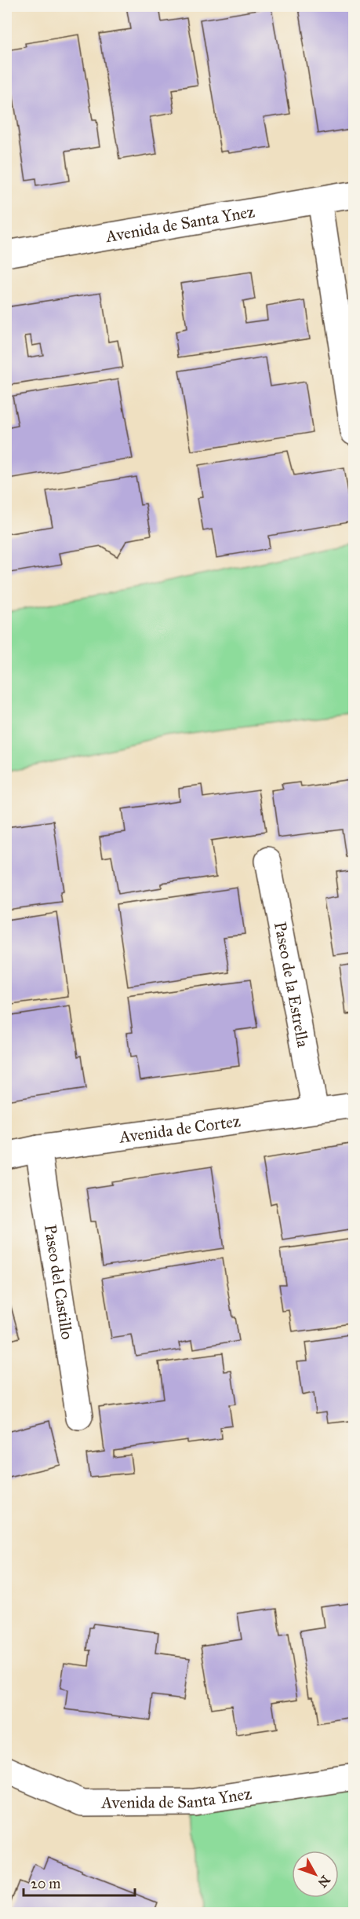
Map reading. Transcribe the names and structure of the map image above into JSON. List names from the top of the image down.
{
  "streets": {
    "street": [
      "Avenida de Santa Ynez",
      "Paseo de la Estrella",
      "Avenida de Cortez",
      "Paseo del Castillo"
    ]
  },
  "crossings": [
    ["Paseo de la Estrella", "Avenida de Cortez"],
    ["Avenida de Cortez", "Paseo del Castillo"]
  ],
  "scale_bar": "20 m",
  "north": "bottom right"
}
